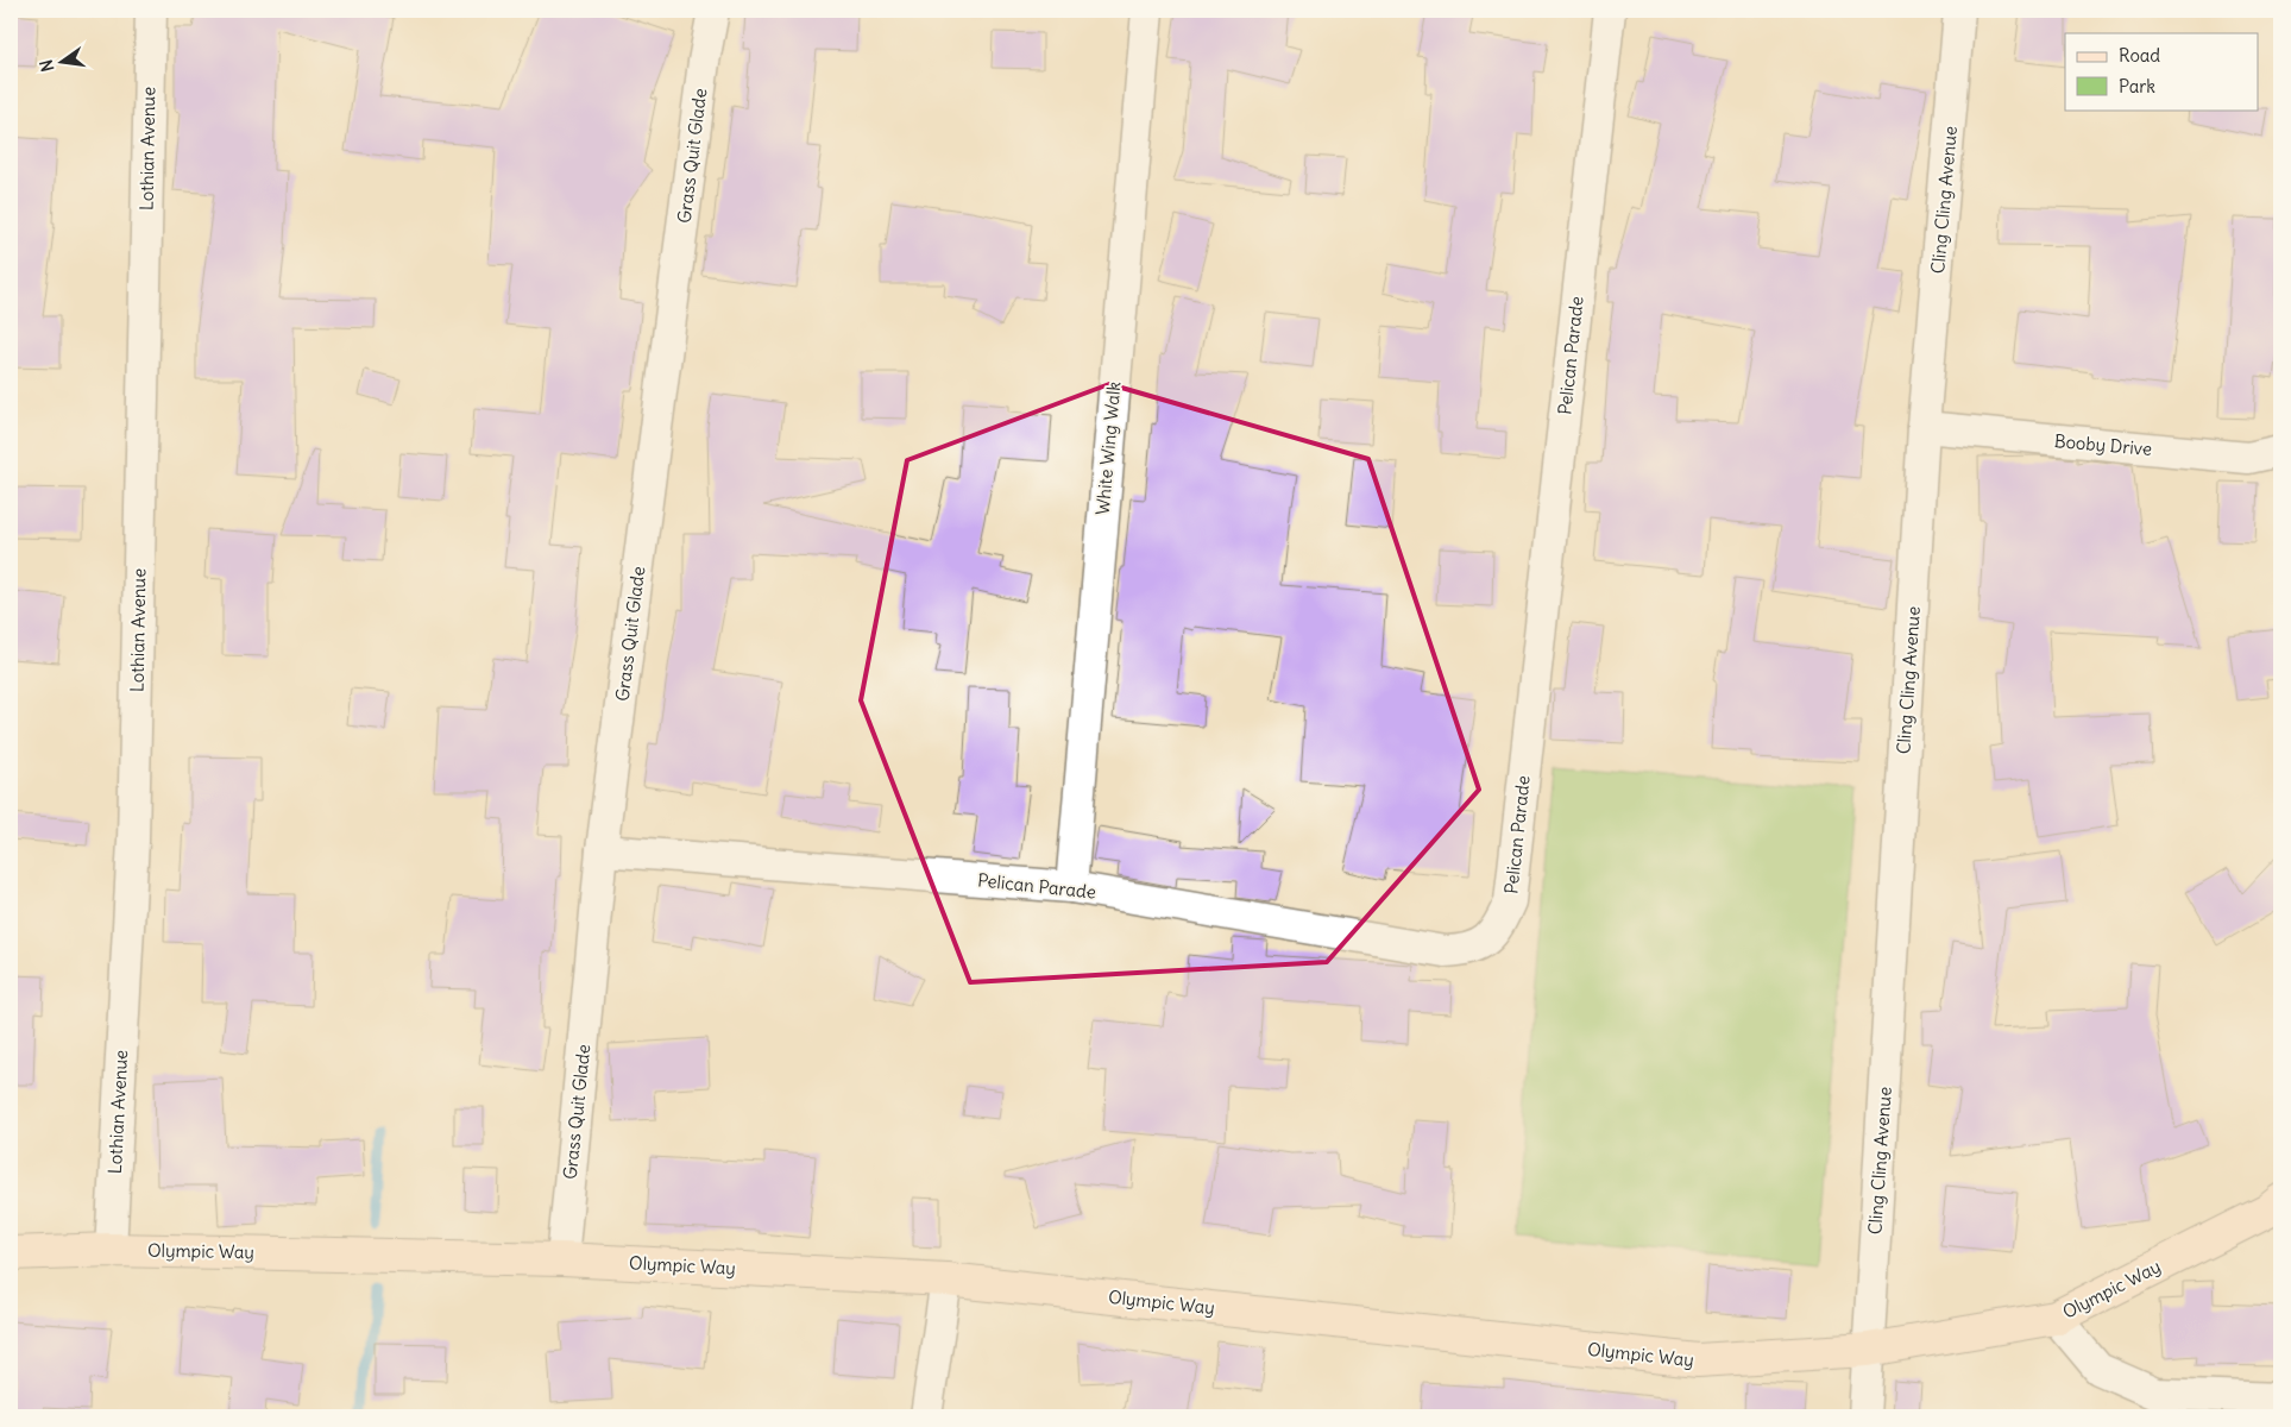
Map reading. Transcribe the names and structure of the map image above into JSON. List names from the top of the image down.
{
  "streets": {
    "street": [
      "Lothian Avenue",
      "Grass Quit Glade",
      "Cling Cling Avenue",
      "Pelican Parade",
      "Booby Drive",
      "White Wing Walk",
      "Olympic Way"
    ]
  },
  "crossings": [
    ["Lothian Avenue", "Olympic Way"],
    ["Grass Quit Glade", "Pelican Parade"],
    ["Grass Quit Glade", "Olympic Way"],
    ["Cling Cling Avenue", "Booby Drive"],
    ["Cling Cling Avenue", "Olympic Way"],
    ["Pelican Parade", "White Wing Walk"]
  ],
  "legend": ["Road", "Park"],
  "north": "left"
}
